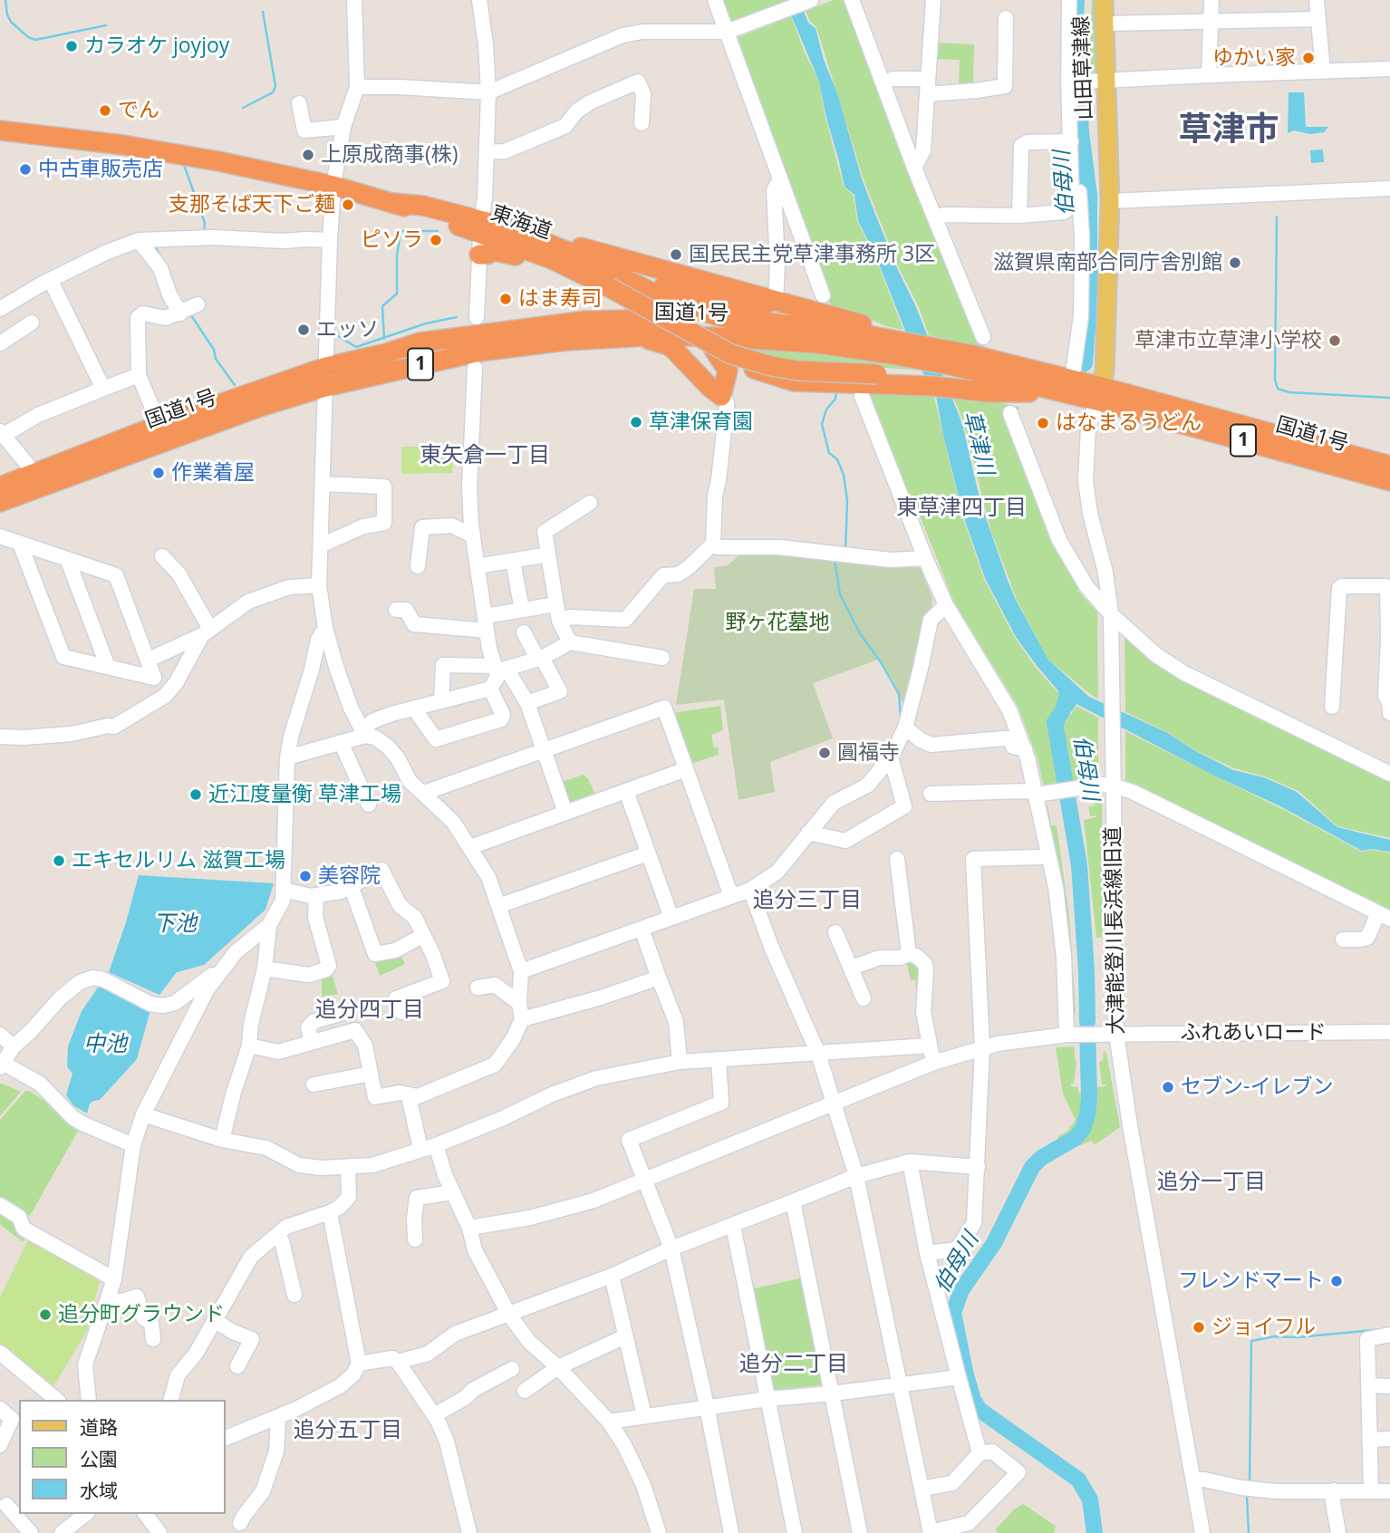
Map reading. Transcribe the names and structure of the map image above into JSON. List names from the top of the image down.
{
  "streets": {
    "highway": ["東海道", "国道1号", "1"],
    "main road": ["山田草津線"],
    "street": ["大津能登川長浜線旧道", "ふれあいロード"]
  },
  "crossings": [
    ["山田草津線", "国道1号"],
    ["山田草津線", "大津能登川長浜線旧道"],
    ["東海道", "国道1号"],
    ["東海道", "1"],
    ["国道1号", "1"],
    ["国道1号", "大津能登川長浜線旧道"],
    ["大津能登川長浜線旧道", "ふれあいロード"]
  ],
  "districts": [
    "草津市",
    "東矢倉一丁目",
    "東草津四丁目",
    "追分三丁目",
    "追分四丁目",
    "追分一丁目",
    "追分二丁目",
    "追分五丁目"
  ],
  "water": [
    "伯母川",
    "草津川",
    "下池",
    "中池"
  ],
  "parks": ["野ヶ花墓地"],
  "places": [
    "カラオケ joyjoy",
    "ゆかい家",
    "でん",
    "上原成商事(株)",
    "中古車販売店",
    "支那そば天下ご麺",
    "ピソラ",
    "国民民主党草津事務所 3区",
    "滋賀県南部合同庁舎別館",
    "はま寿司",
    "エッソ",
    "草津市立草津小学校",
    "草津保育園",
    "はなまるうどん",
    "作業着屋",
    "圓福寺",
    "近江度量衡 草津工場",
    "エキセルリム 滋賀工場",
    "美容院",
    "セブン-イレブン",
    "フレンドマート",
    "追分町グラウンド",
    "ジョイフル"
  ],
  "legend": ["道路", "公園", "水域"]
}
